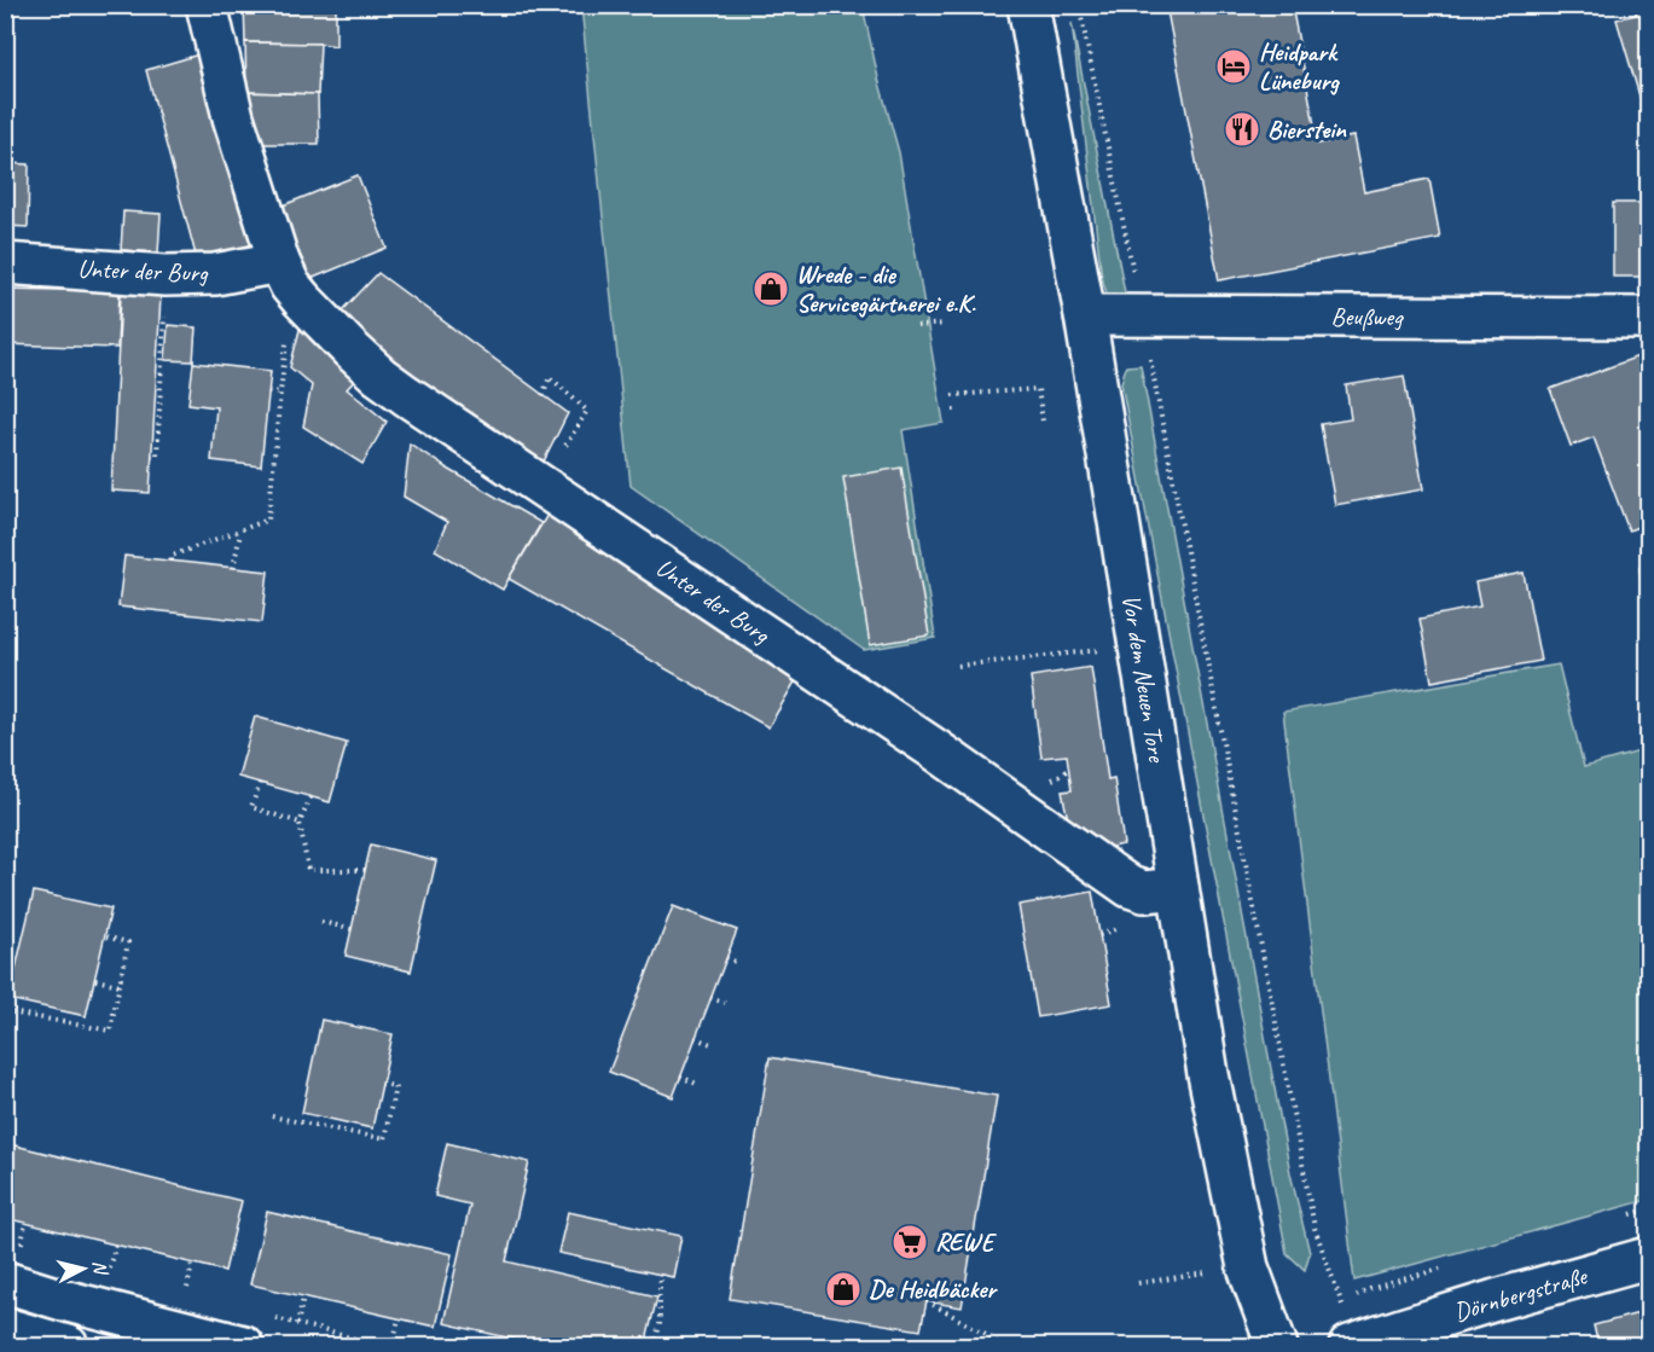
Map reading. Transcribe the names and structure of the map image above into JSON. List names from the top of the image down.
{
  "streets": {
    "street": [
      "Unter der Burg",
      "Beußweg",
      "Vor dem Neuen Tore",
      "Dörnbergstraße"
    ]
  },
  "crossings": [
    ["Unter der Burg", "Vor dem Neuen Tore"],
    ["Beußweg", "Vor dem Neuen Tore"]
  ],
  "places": {
    "hotel": ["Heidpark Lüneburg"],
    "restaurant": ["Bierstein"],
    "shop": ["Wrede - die Servicegärtnerei e.K.", "De Heidbäcker"],
    "supermarket": ["REWE"]
  },
  "north": "right"
}
